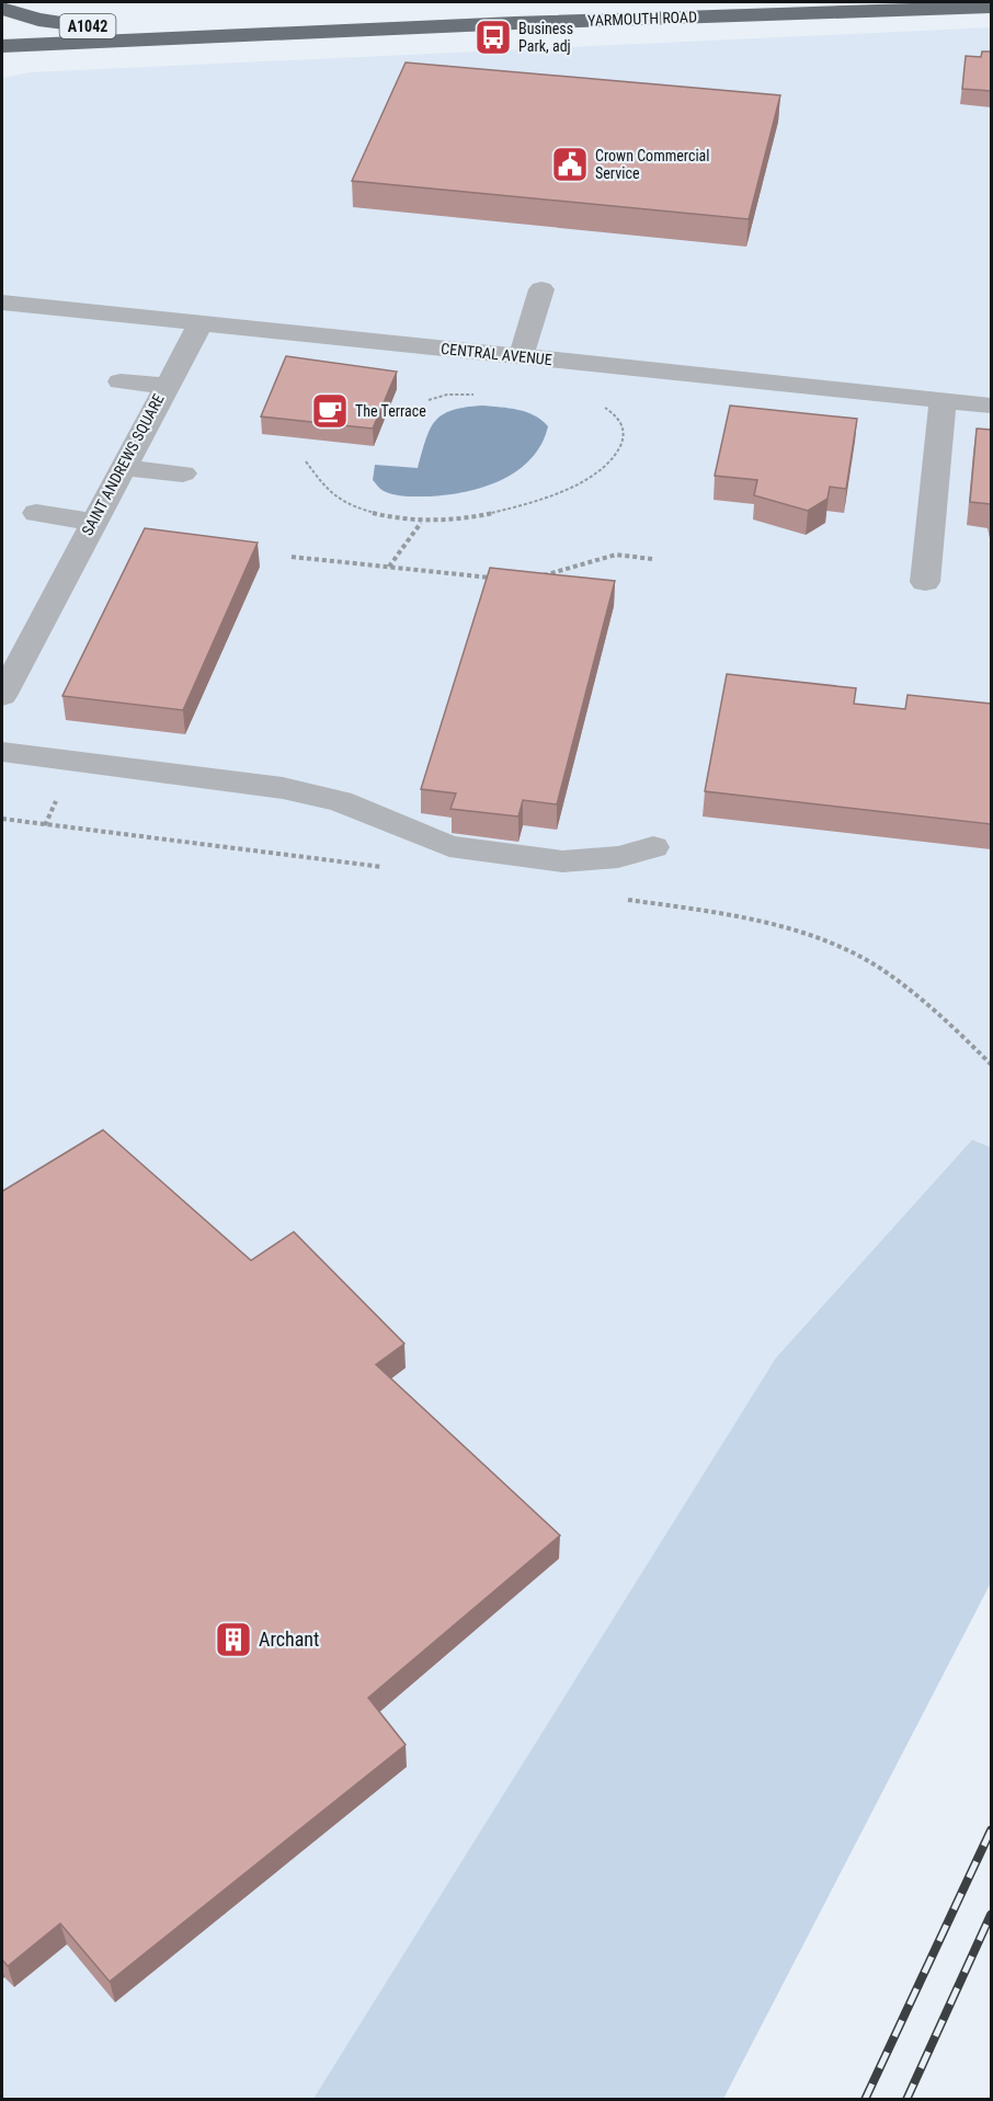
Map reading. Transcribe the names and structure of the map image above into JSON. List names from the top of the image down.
{
  "streets": {
    "highway": ["YARMOUTH ROAD", "A1042"],
    "street": ["CENTRAL AVENUE", "SAINT ANDREWS SQUARE"]
  },
  "crossings": [
    ["CENTRAL AVENUE", "SAINT ANDREWS SQUARE"]
  ],
  "places": {
    "bus stop": ["Business Park, adj"],
    "public building": ["Crown Commercial Service"],
    "cafe": ["The Terrace"],
    "building": ["Archant"]
  }
}
